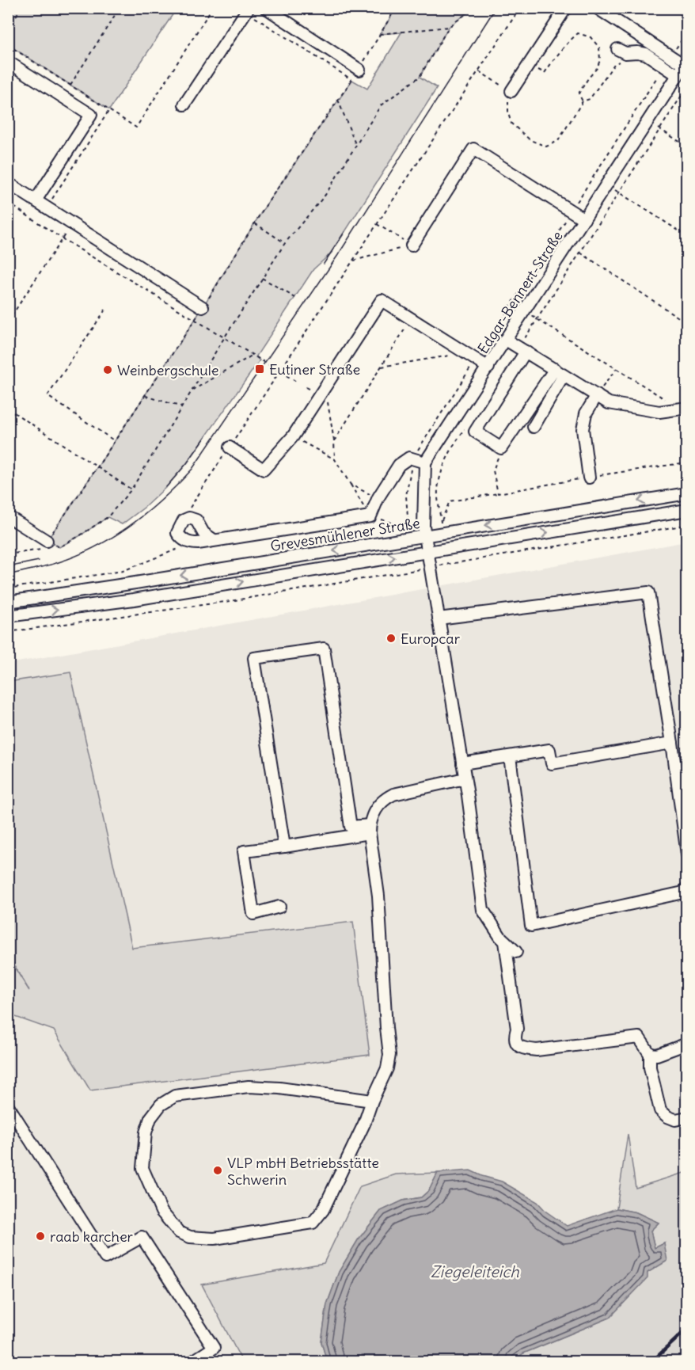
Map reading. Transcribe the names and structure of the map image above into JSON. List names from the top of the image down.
{
  "streets": {
    "street": ["Edgar-Bennert-Straße", "Grevesmühlener Straße"]
  },
  "water": ["Ziegeleiteich"],
  "places": {
    "transit": ["Eutiner Straße"],
    "other": [
      "Weinbergschule",
      "Europcar",
      "VLP mbH Betriebsstätte Schwerin",
      "raab karcher"
    ]
  }
}
